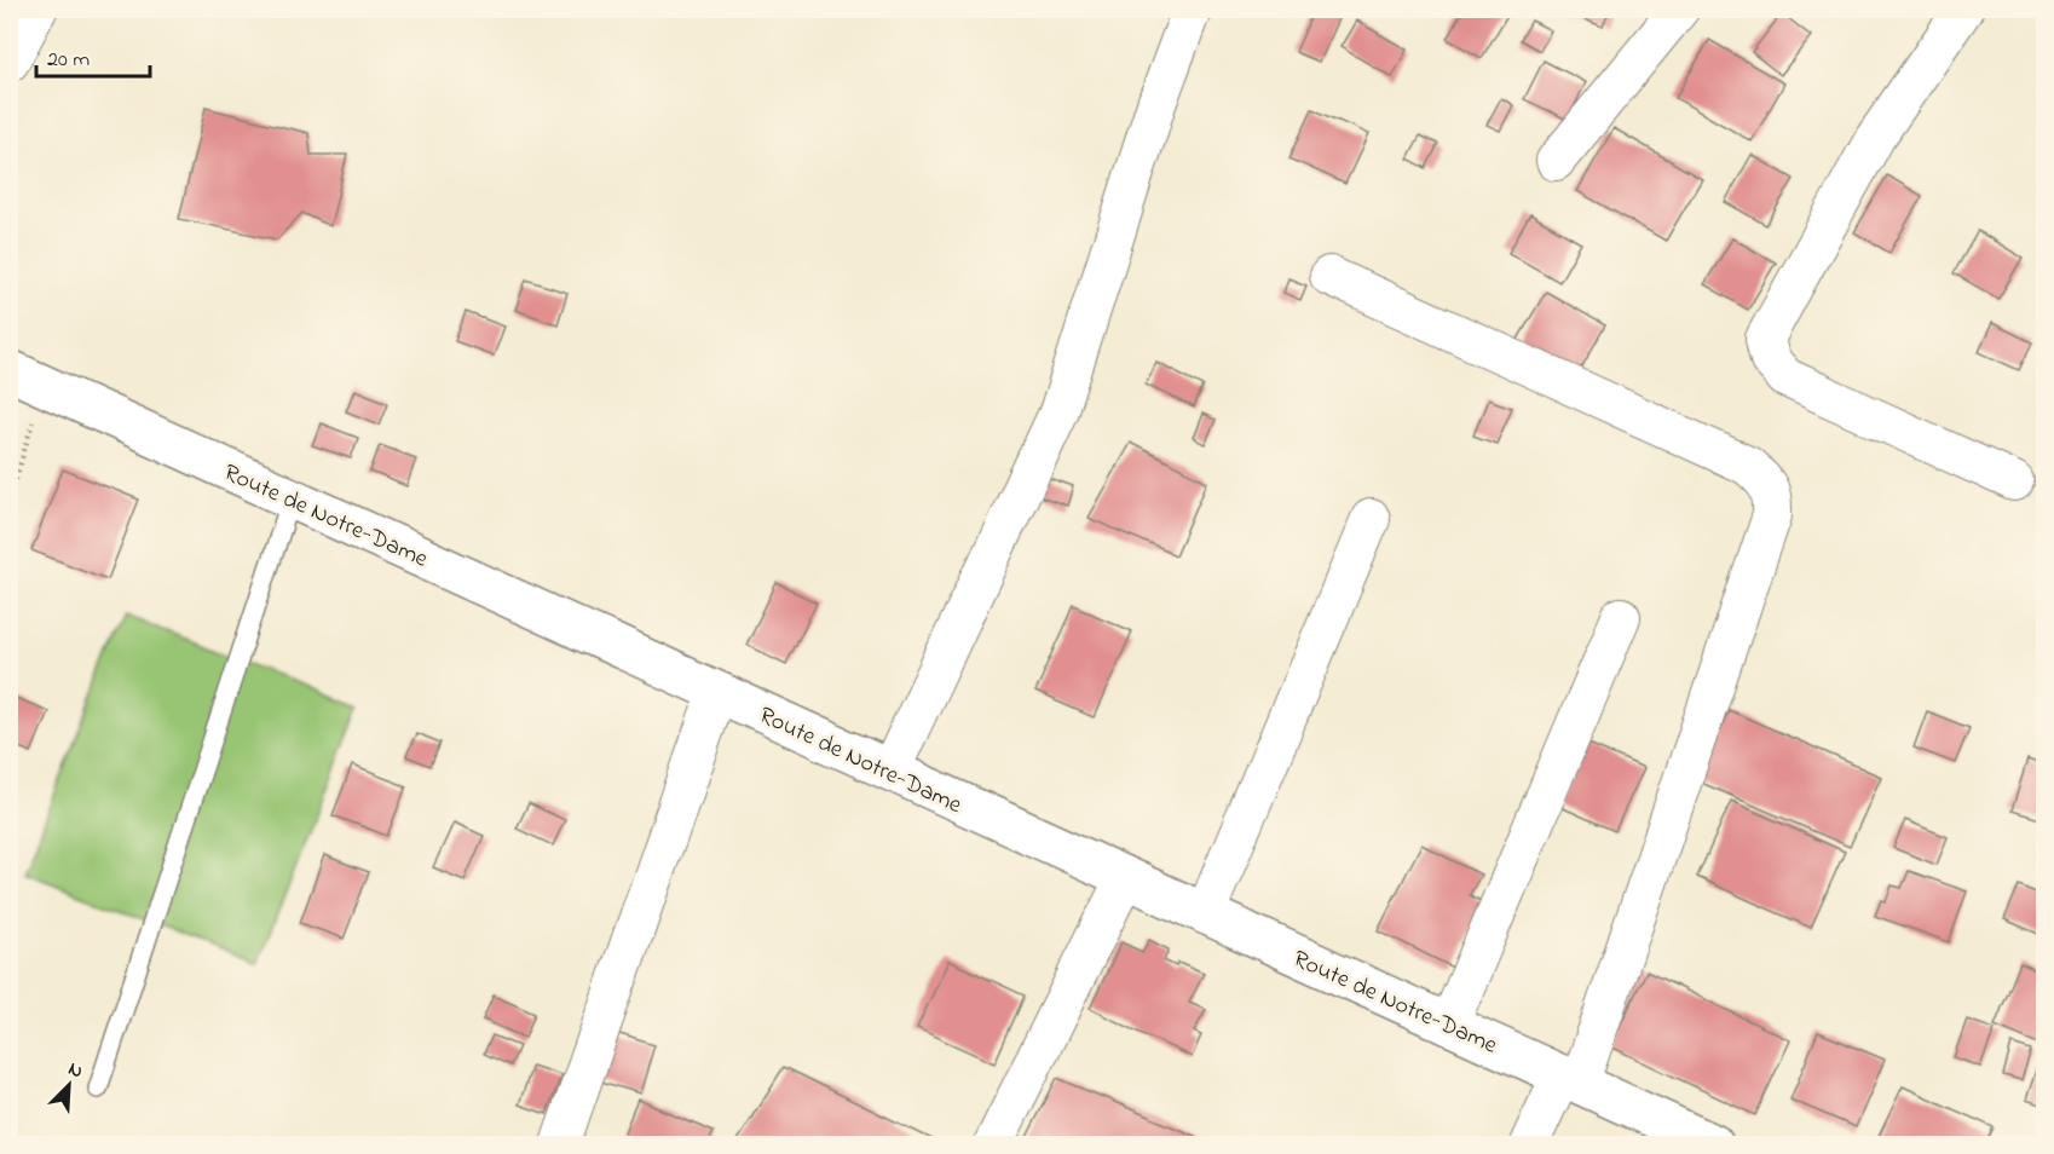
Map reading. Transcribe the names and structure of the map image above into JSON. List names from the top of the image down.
{
  "streets": {
    "street": ["Route de Notre-Dame"]
  },
  "scale_bar": "20 m",
  "north": "top right"
}
